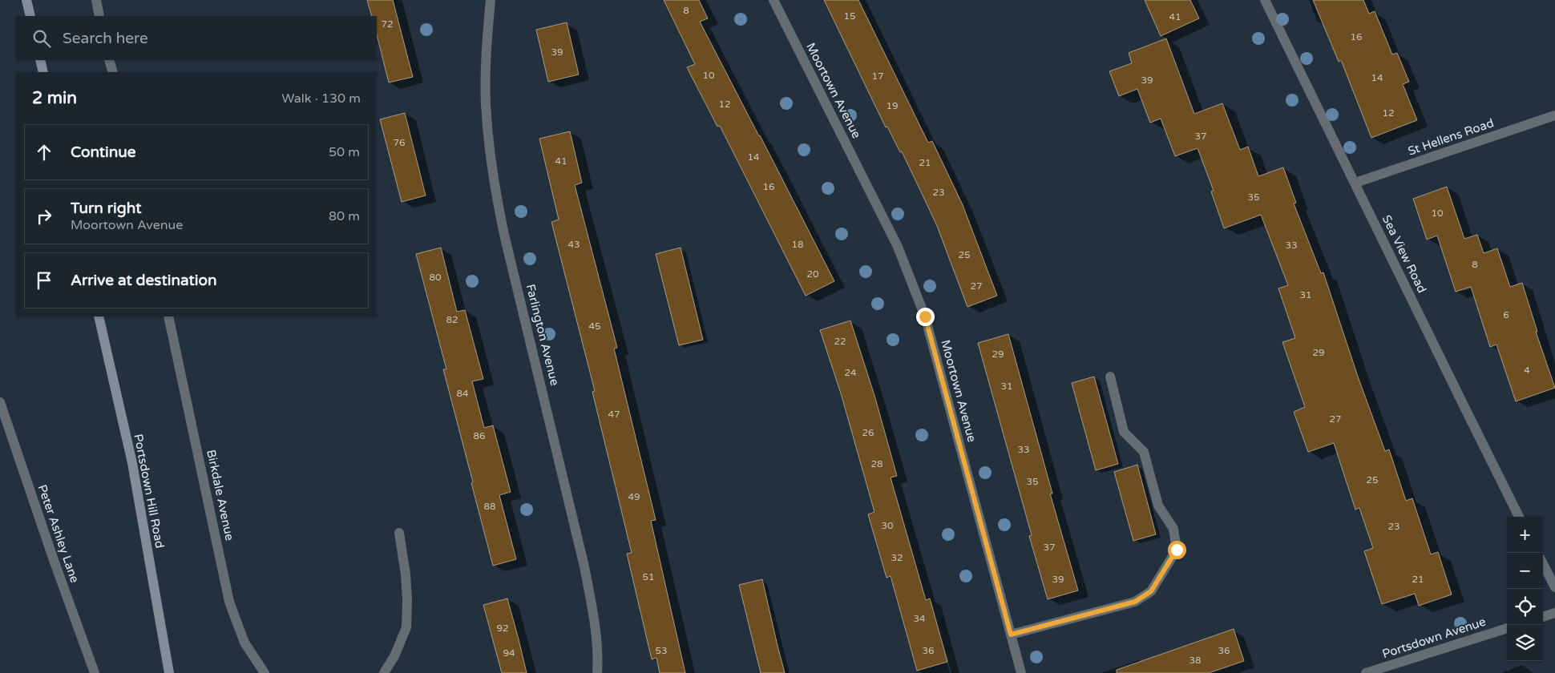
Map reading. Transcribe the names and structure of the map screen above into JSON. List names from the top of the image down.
{
  "streets": {
    "main road": ["Portsdown Hill Road"],
    "street": [
      "Moortown Avenue",
      "St Hellens Road",
      "Sea View Road",
      "Farlington Avenue",
      "Birkdale Avenue",
      "Peter Ashley Lane",
      "Portsdown Avenue"
    ]
  },
  "crossings": [
    ["St Hellens Road", "Sea View Road"]
  ],
  "house_numbers": [
    "8",
    "15",
    "41",
    "72",
    "16",
    "39",
    "10",
    "17",
    "14",
    "39",
    "12",
    "19",
    "12",
    "37",
    "76",
    "14",
    "41",
    "21",
    "16",
    "23",
    "35",
    "10",
    "43",
    "18",
    "33",
    "25",
    "8",
    "20",
    "80",
    "27",
    "31",
    "6",
    "82",
    "45",
    "22",
    "29",
    "29",
    "4",
    "24",
    "31",
    "84",
    "47",
    "27",
    "26",
    "86",
    "33",
    "28",
    "25",
    "35",
    "49",
    "88",
    "30",
    "23",
    "37",
    "32",
    "51",
    "39",
    "21",
    "34",
    "92",
    "53",
    "36",
    "36",
    "94",
    "38"
  ],
  "page": {
    "search": "Search here",
    "heading": ["2 min", "Walk · 130 m"],
    "list": [
      ["Continue", "50 m"],
      ["Turn right", "Moortown Avenue", "80 m"],
      "Arrive at destination"
    ],
    "map_buttons": ["+", "−"]
  }
}
